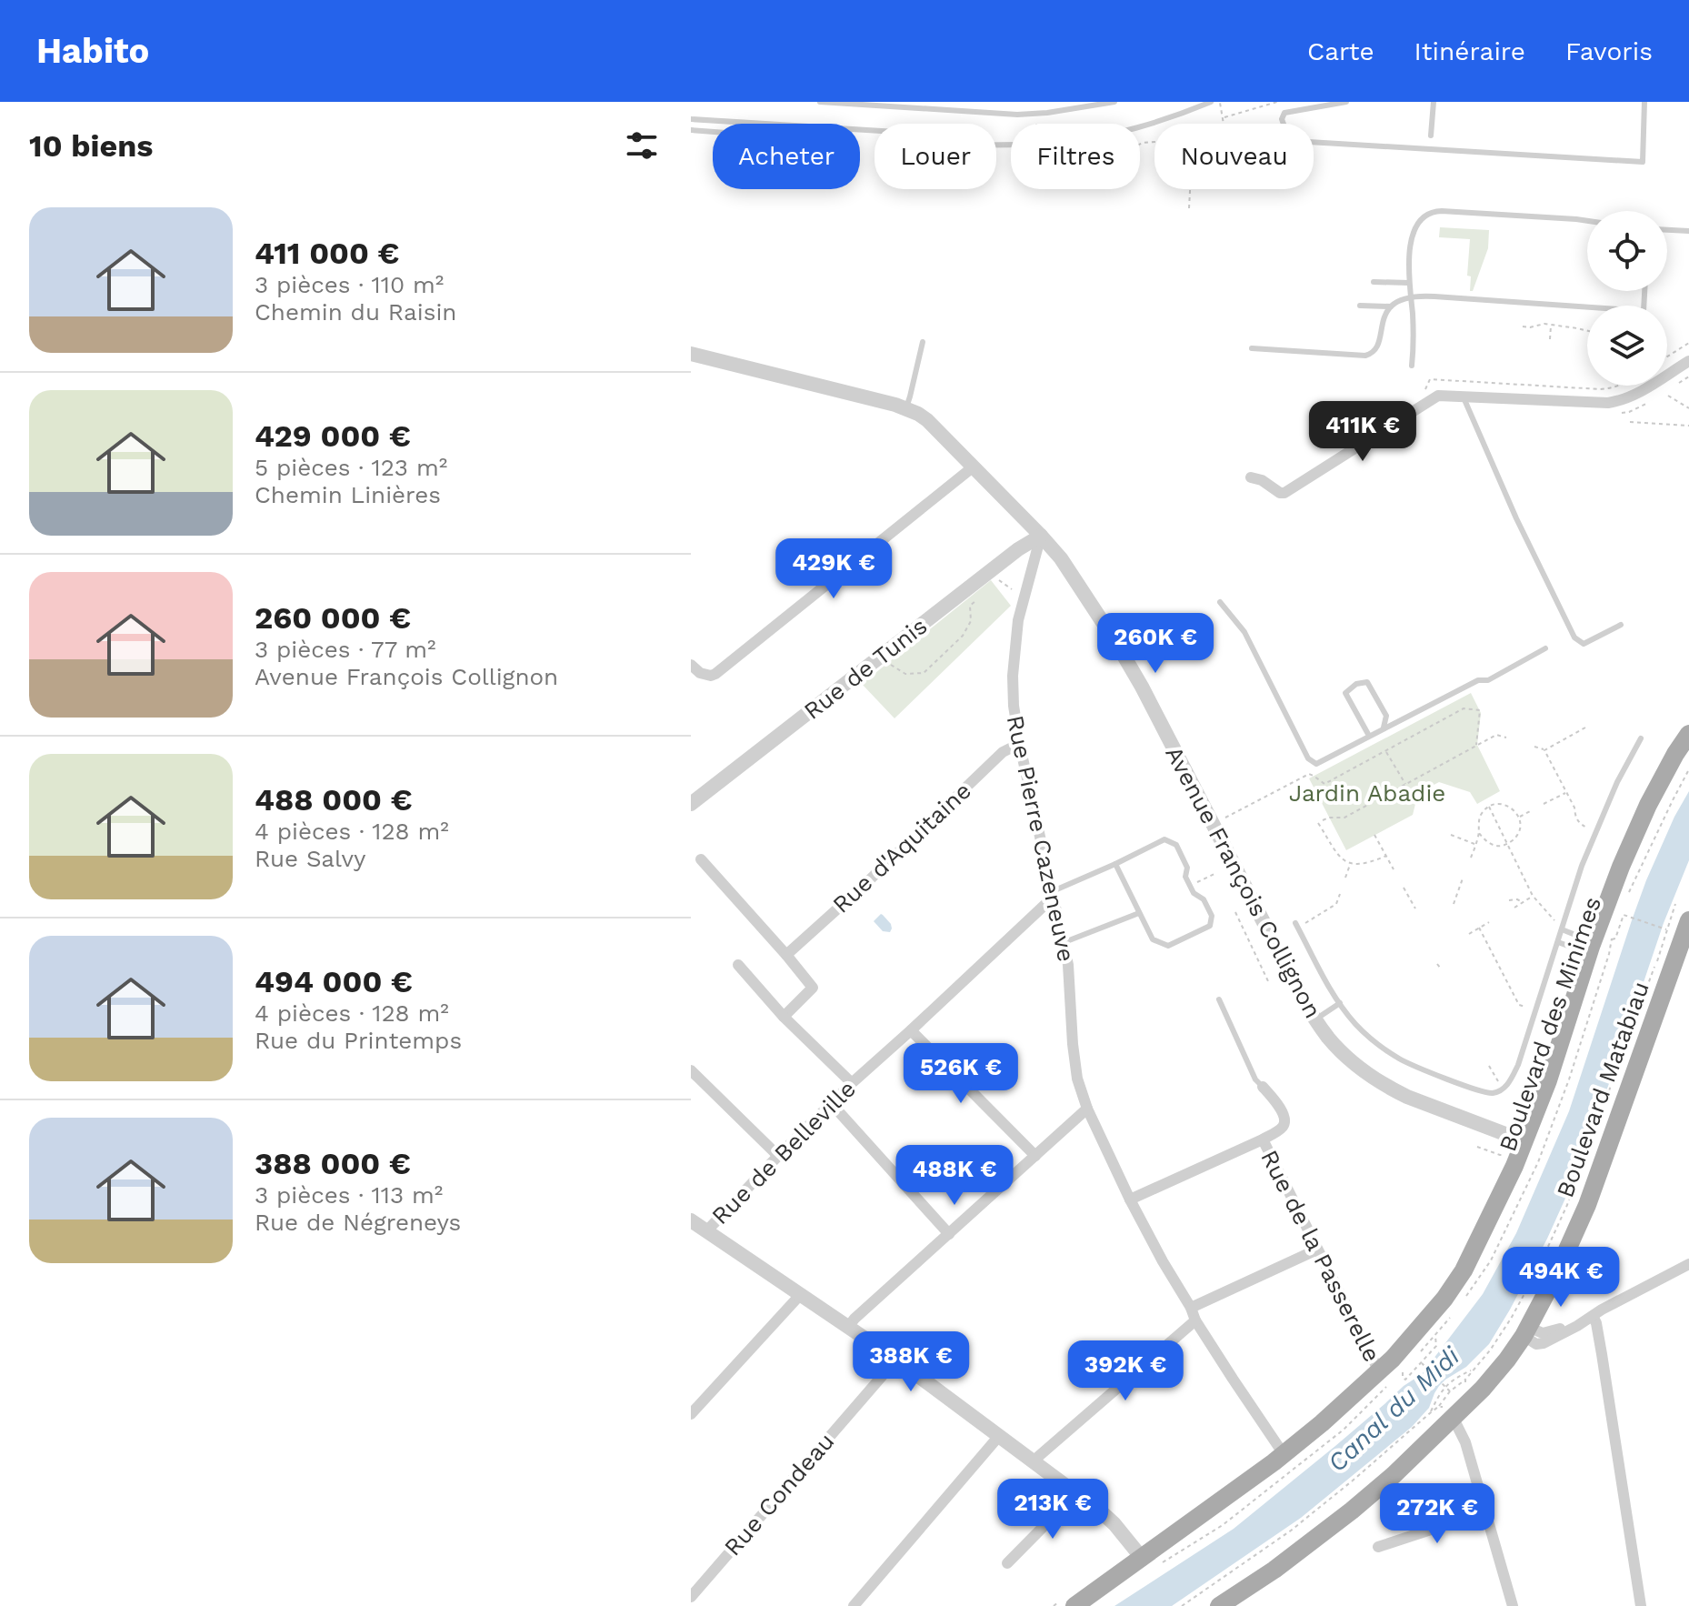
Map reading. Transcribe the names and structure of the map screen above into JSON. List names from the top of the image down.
{
  "streets": {
    "main road": ["Boulevard des Minimes", "Boulevard Matabiau"],
    "street": [
      "Rue de Tunis",
      "Rue Pierre Cazeneuve",
      "Rue d'Aquitaine",
      "Avenue François Collignon",
      "Rue de Belleville",
      "Rue de la Passerelle",
      "Rue Condeau"
    ]
  },
  "crossings": [
    ["Rue de Tunis", "Rue Pierre Cazeneuve"],
    ["Rue de Tunis", "Avenue François Collignon"],
    ["Rue Pierre Cazeneuve", "Rue d'Aquitaine"],
    ["Rue Pierre Cazeneuve", "Avenue François Collignon"],
    ["Rue Pierre Cazeneuve", "Boulevard des Minimes"],
    ["Rue Pierre Cazeneuve", "Rue de Belleville"],
    ["Rue Pierre Cazeneuve", "Rue de la Passerelle"],
    ["Avenue François Collignon", "Boulevard des Minimes"],
    ["Boulevard des Minimes", "Rue de la Passerelle"]
  ],
  "water": ["Canal du Midi"],
  "parks": ["Jardin Abadie"],
  "page": {
    "header": "Habito",
    "nav": ["Carte", "Itinéraire", "Favoris"],
    "heading": "10 biens",
    "chip": [
      "Acheter",
      "Louer",
      "Filtres",
      "Nouveau"
    ],
    "list": [
      {
        "name": "411 000 €",
        "note": "3 pièces · 110 m² · Chemin du Raisin"
      },
      {
        "name": "429 000 €",
        "note": "5 pièces · 123 m² · Chemin Linières"
      },
      {
        "name": "260 000 €",
        "note": "3 pièces · 77 m² · Avenue François Collignon"
      },
      {
        "name": "488 000 €",
        "note": "4 pièces · 128 m² · Rue Salvy"
      },
      {
        "name": "494 000 €",
        "note": "4 pièces · 128 m² · Rue du Printemps"
      },
      {
        "name": "388 000 €",
        "note": "3 pièces · 113 m² · Rue de Négreneys"
      }
    ],
    "price": [
      "411K €",
      "429K €",
      "260K €",
      "526K €",
      "488K €",
      "494K €",
      "388K €",
      "392K €",
      "213K €",
      "272K €"
    ]
  }
}
